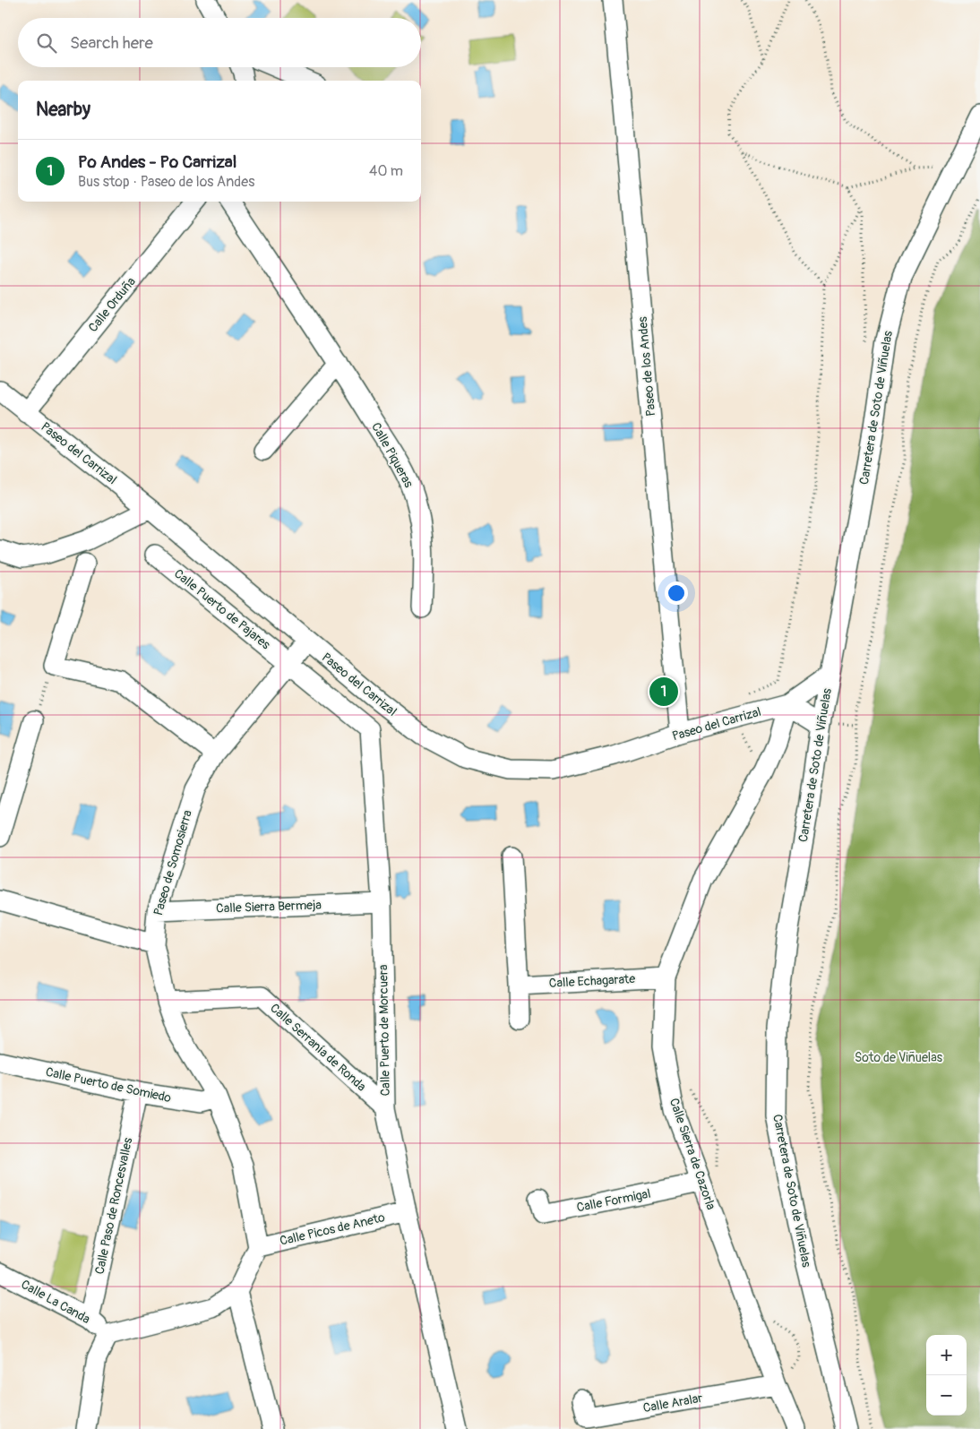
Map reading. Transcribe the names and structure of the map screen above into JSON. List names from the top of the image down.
{
  "streets": {
    "street": [
      "Calle Orduña",
      "Paseo de los Andes",
      "Carretera de Soto de Viñuelas",
      "Paseo del Carrizal",
      "Calle Piqueras",
      "Calle Puerto de Pajares",
      "Paseo de Somosierra",
      "Calle Sierra Bermeja",
      "Calle Echagarate",
      "Calle Puerto de Morcuera",
      "Calle Serranía de Ronda",
      "Calle Puerto de Somiedo",
      "Calle Sierra de Cazorla",
      "Calle Formigal",
      "Calle Paso de Roncesvalles",
      "Calle Picos de Aneto",
      "Calle La Canda",
      "Calle Aralar"
    ]
  },
  "crossings": [
    ["Calle Orduña", "Paseo del Carrizal"],
    ["Paseo de los Andes", "Paseo del Carrizal"],
    ["Carretera de Soto de Viñuelas", "Paseo del Carrizal"],
    ["Paseo del Carrizal", "Paseo de Somosierra"],
    ["Paseo del Carrizal", "Calle Sierra de Cazorla"],
    ["Calle Puerto de Pajares", "Paseo de Somosierra"],
    ["Calle Puerto de Pajares", "Calle Puerto de Morcuera"],
    ["Paseo de Somosierra", "Calle Sierra Bermeja"],
    ["Paseo de Somosierra", "Calle Puerto de Morcuera"],
    ["Paseo de Somosierra", "Calle Serranía de Ronda"],
    ["Paseo de Somosierra", "Calle Puerto de Somiedo"],
    ["Paseo de Somosierra", "Calle Picos de Aneto"],
    ["Calle Sierra Bermeja", "Calle Puerto de Morcuera"],
    ["Calle Echagarate", "Calle Sierra de Cazorla"],
    ["Calle Puerto de Morcuera", "Calle Serranía de Ronda"],
    ["Calle Puerto de Morcuera", "Calle Picos de Aneto"],
    ["Calle Puerto de Somiedo", "Calle Paso de Roncesvalles"],
    ["Calle Sierra de Cazorla", "Calle Formigal"],
    ["Calle Sierra de Cazorla", "Calle Aralar"],
    ["Calle Paso de Roncesvalles", "Calle La Canda"]
  ],
  "parks": ["Soto de Viñuelas"],
  "page": {
    "search": "Search here",
    "heading": "Nearby",
    "list": [
      {
        "mark": "1",
        "name": "Pº Andes - Pº Carrizal",
        "note": "Bus stop · Paseo de los Andes",
        "value": "40 m"
      }
    ],
    "pins": "1",
    "map_buttons": ["+", "−"]
  }
}
